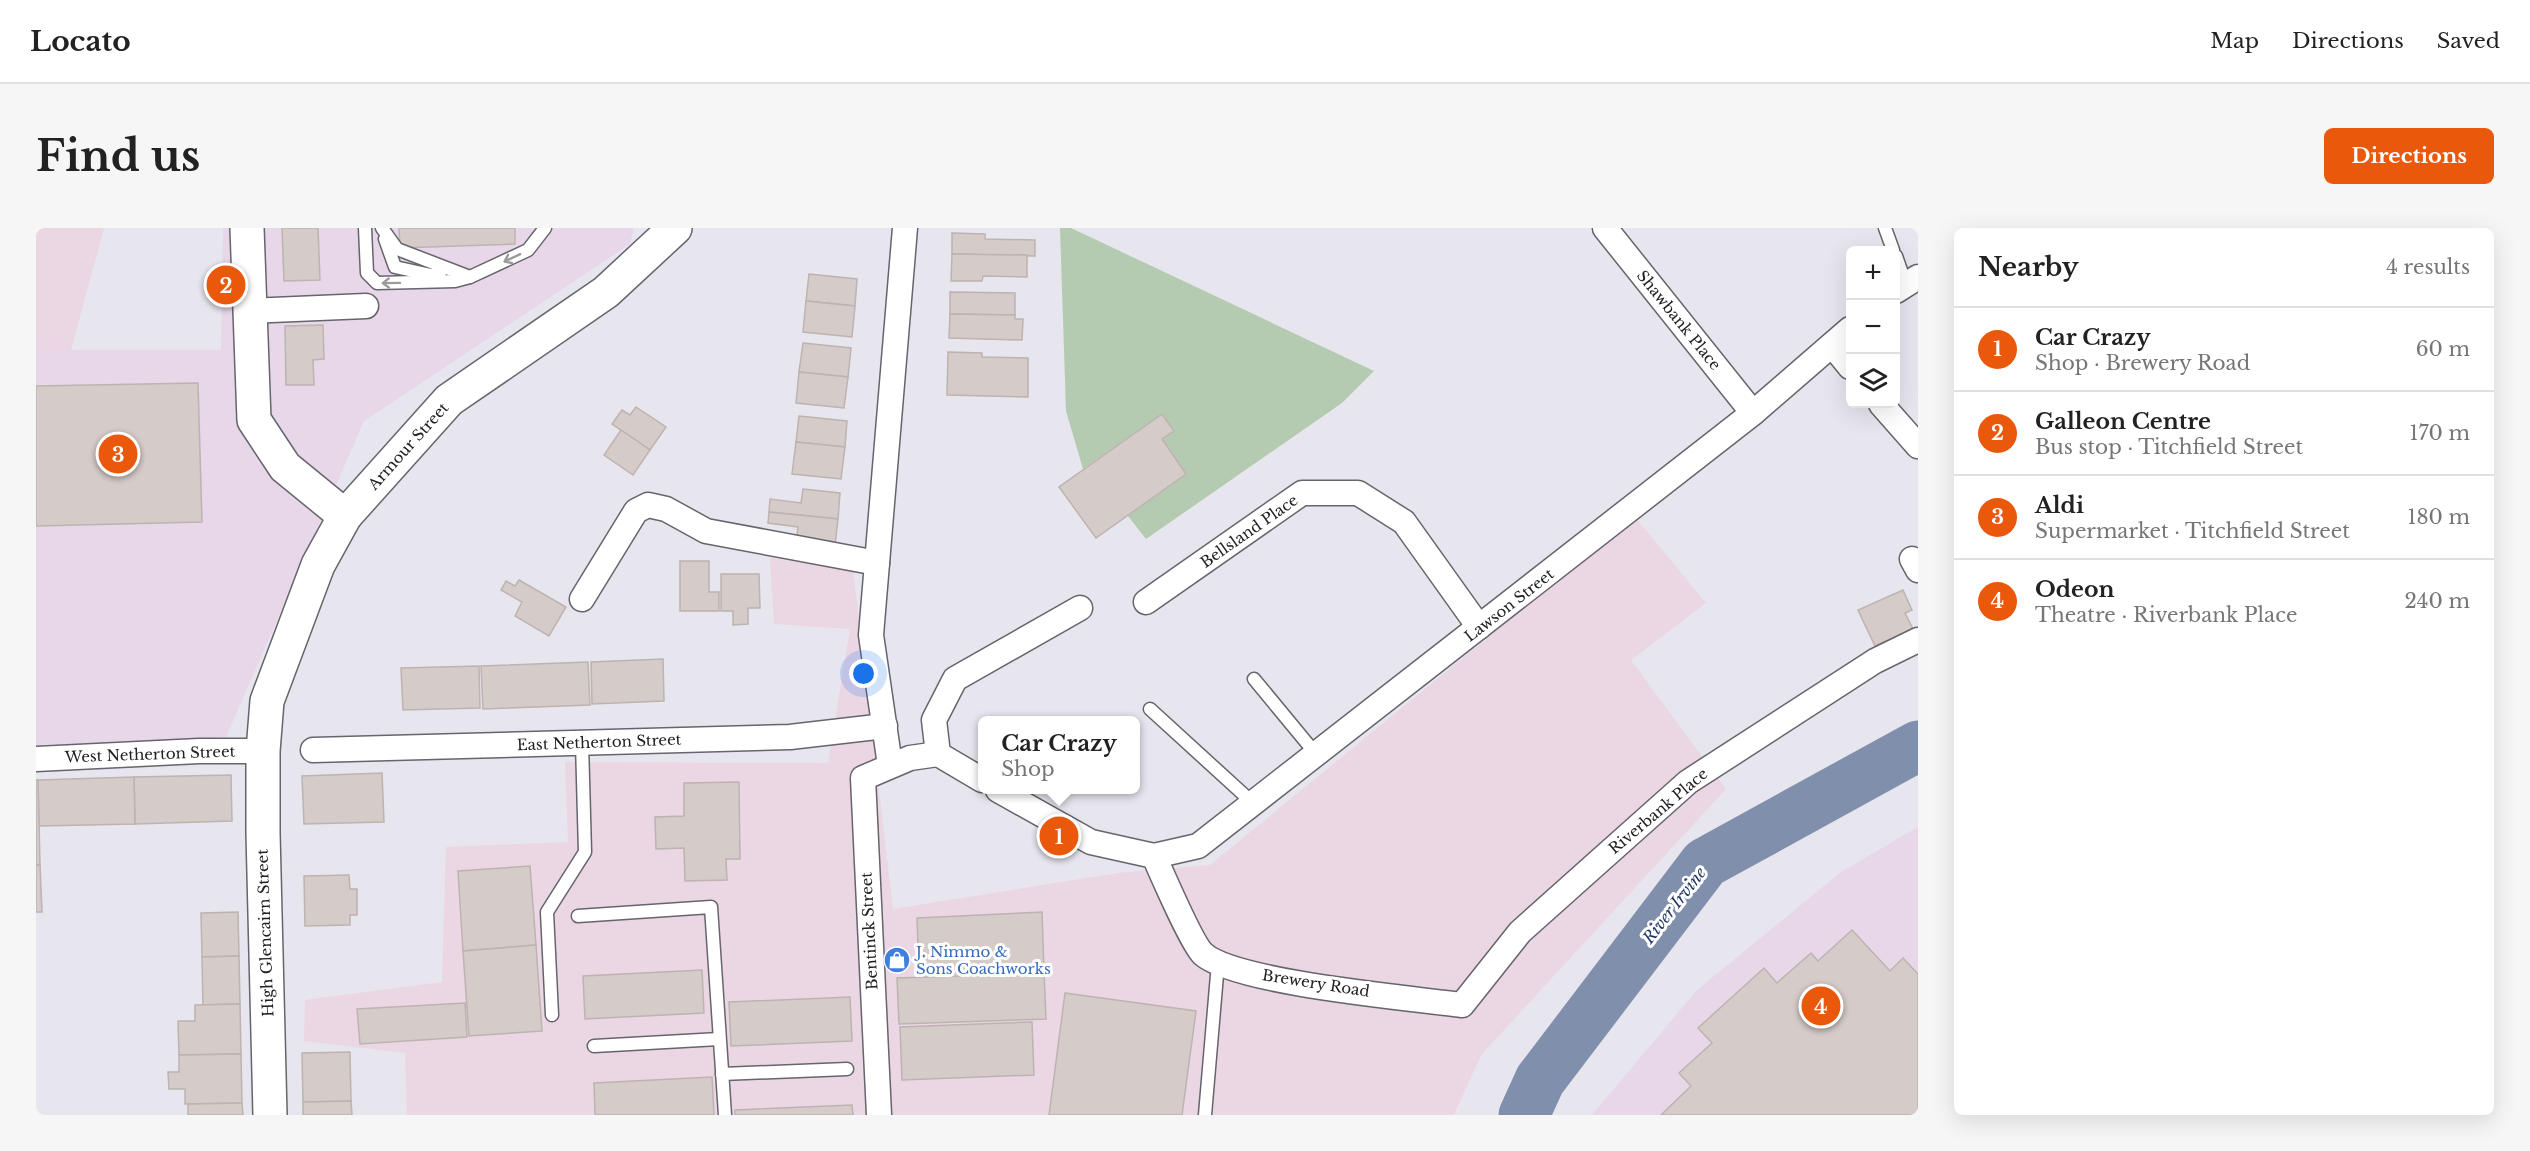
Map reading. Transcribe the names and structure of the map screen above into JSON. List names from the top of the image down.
{
  "streets": {
    "main road": ["Armour Street", "High Glencairn Street"],
    "street": [
      "Shawbank Place",
      "Bellsland Place",
      "Lawson Street",
      "East Netherton Street",
      "West Netherton Street",
      "Riverbank Place",
      "Bentinck Street",
      "Brewery Road"
    ]
  },
  "crossings": [
    ["Shawbank Place", "Lawson Street"],
    ["Armour Street", "West Netherton Street"],
    ["Armour Street", "High Glencairn Street"],
    ["Bellsland Place", "Lawson Street"],
    ["Lawson Street", "Brewery Road"],
    ["West Netherton Street", "High Glencairn Street"],
    ["Riverbank Place", "Brewery Road"]
  ],
  "water": ["River Irvine"],
  "places": {
    "shop": ["J. Nimmo & Sons Coachworks"]
  },
  "page": {
    "header": "Locato",
    "nav": ["Map", "Directions", "Saved"],
    "buttons": "Directions",
    "title": "Find us",
    "heading": ["Nearby", "4 results"],
    "map_buttons": ["+", "−"],
    "pins": [
      "2",
      "3",
      "1",
      "4"
    ],
    "list": [
      {
        "mark": "1",
        "name": "Car Crazy",
        "note": "Shop · Brewery Road",
        "value": "60 m"
      },
      {
        "mark": "2",
        "name": "Galleon Centre",
        "note": "Bus stop · Titchfield Street",
        "value": "170 m"
      },
      {
        "mark": "3",
        "name": "Aldi",
        "note": "Supermarket · Titchfield Street",
        "value": "180 m"
      },
      {
        "mark": "4",
        "name": "Odeon",
        "note": "Theatre · Riverbank Place",
        "value": "240 m"
      }
    ],
    "popup": ["Car Crazy", "Shop"]
  }
}
